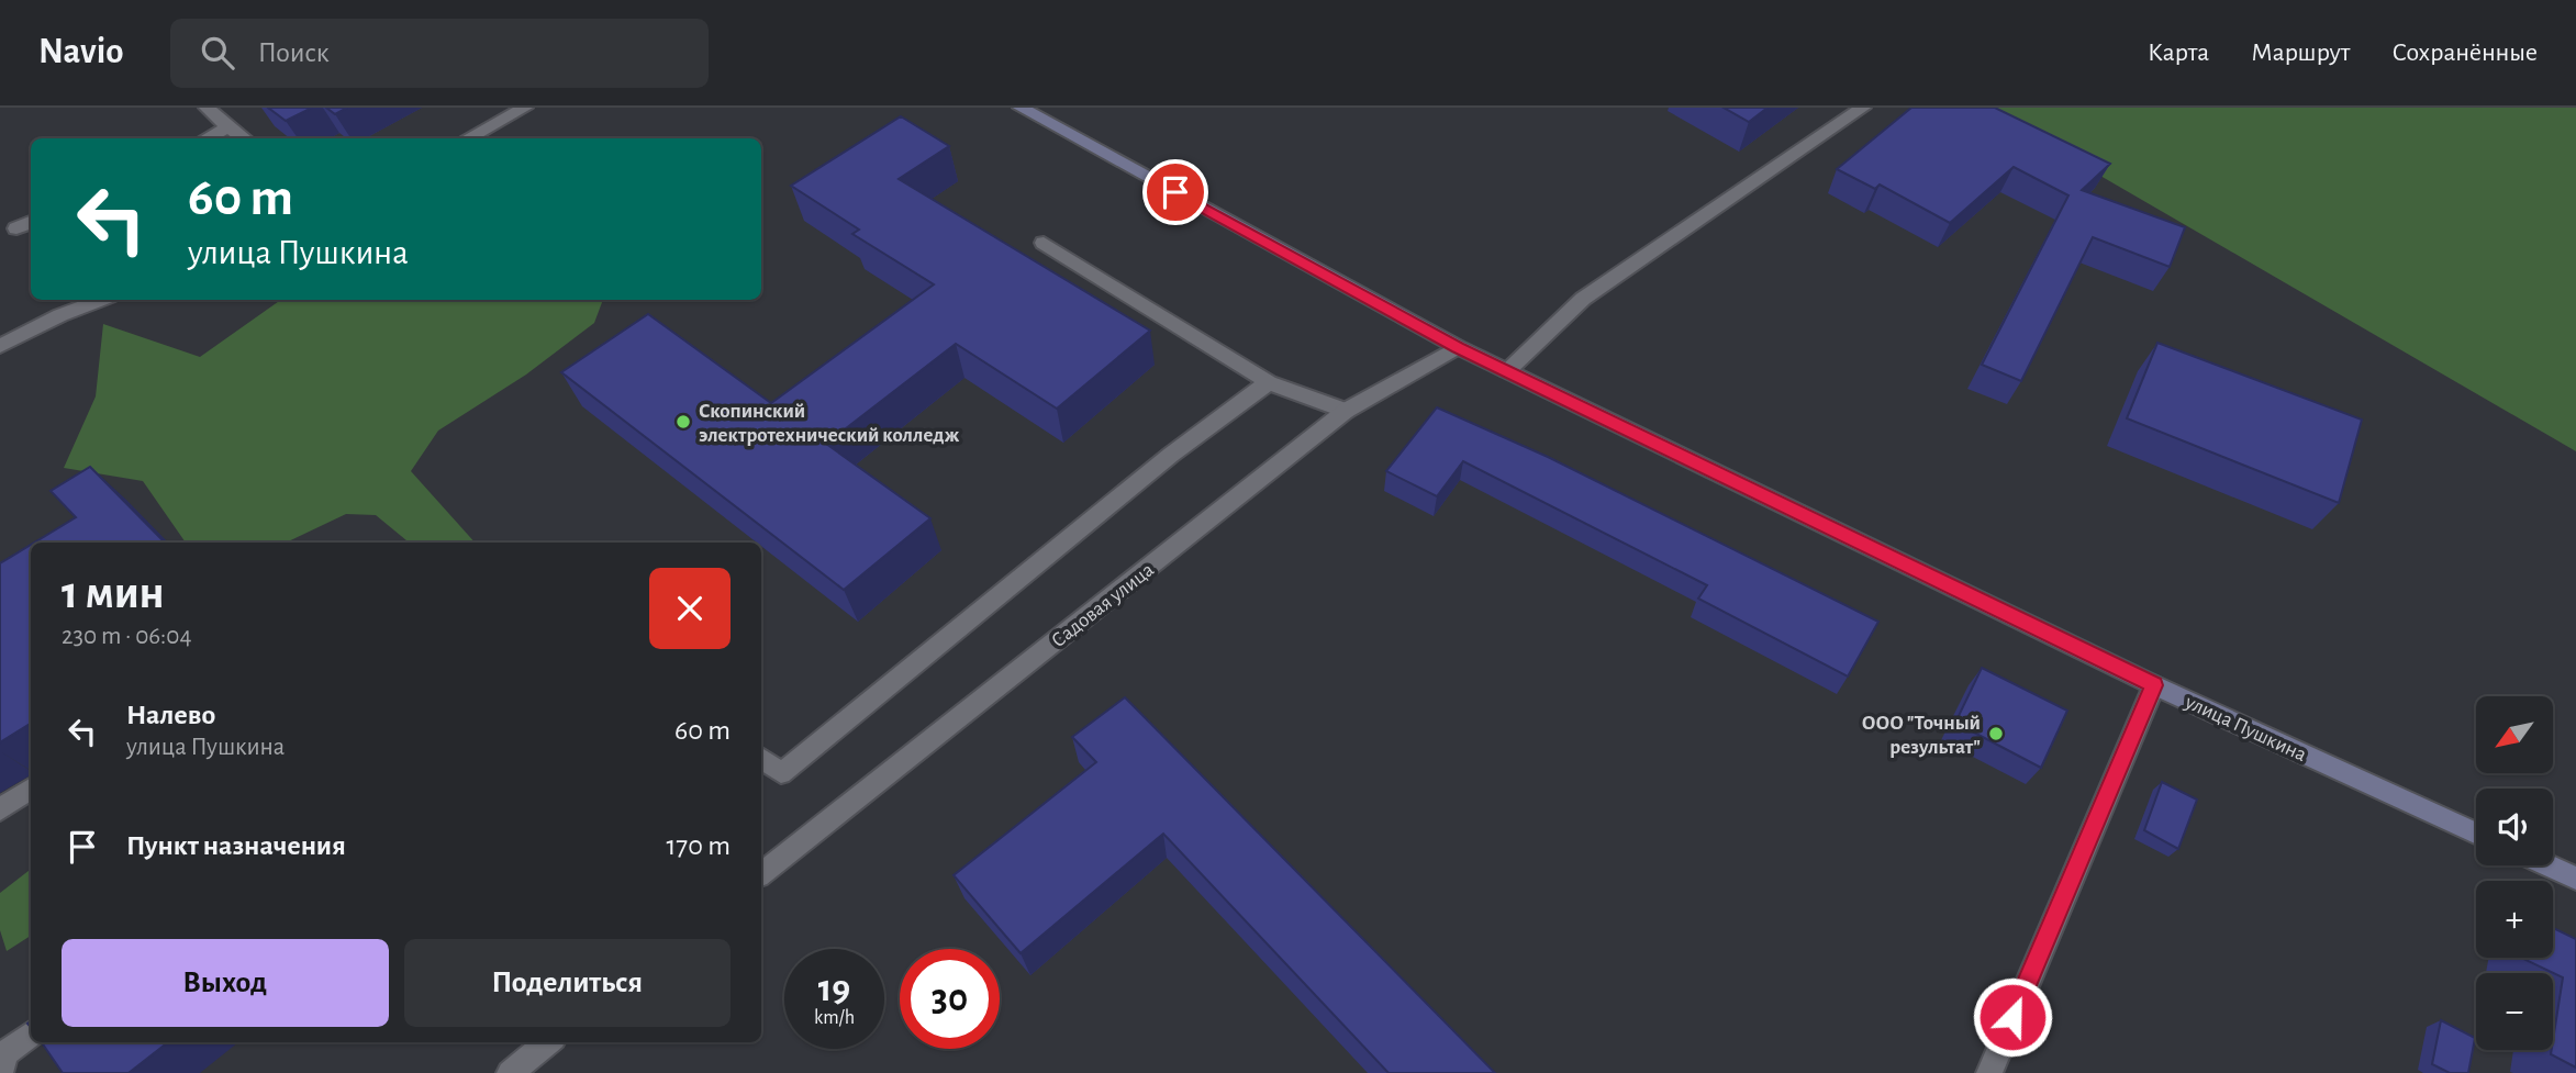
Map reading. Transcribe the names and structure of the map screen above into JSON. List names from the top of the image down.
{
  "streets": {
    "main road": ["улица Пушкина"],
    "street": ["Садовая улица"]
  },
  "crossings": [
    ["Садовая улица", "улица Пушкина"]
  ],
  "places": ["Скопинский электротехнический колледж", "ООО \"Точный результат\""],
  "north": "bottom left",
  "page": {
    "header": "Navio",
    "search": "Поиск",
    "nav": ["Карта", "Маршрут", "Сохранённые"],
    "turn": ["60 m", "улица Пушкина"],
    "heading": ["1 мин", "230 m · 06:04"],
    "list": [
      {
        "name": "Налево",
        "note": "улица Пушкина",
        "value": "60 m"
      },
      {
        "name": "Пункт назначения",
        "value": "170 m"
      }
    ],
    "map_buttons": ["+", "−"],
    "buttons": ["Выход", "Поделиться"],
    "speed": "19 km/h",
    "limit": "30"
  }
}
